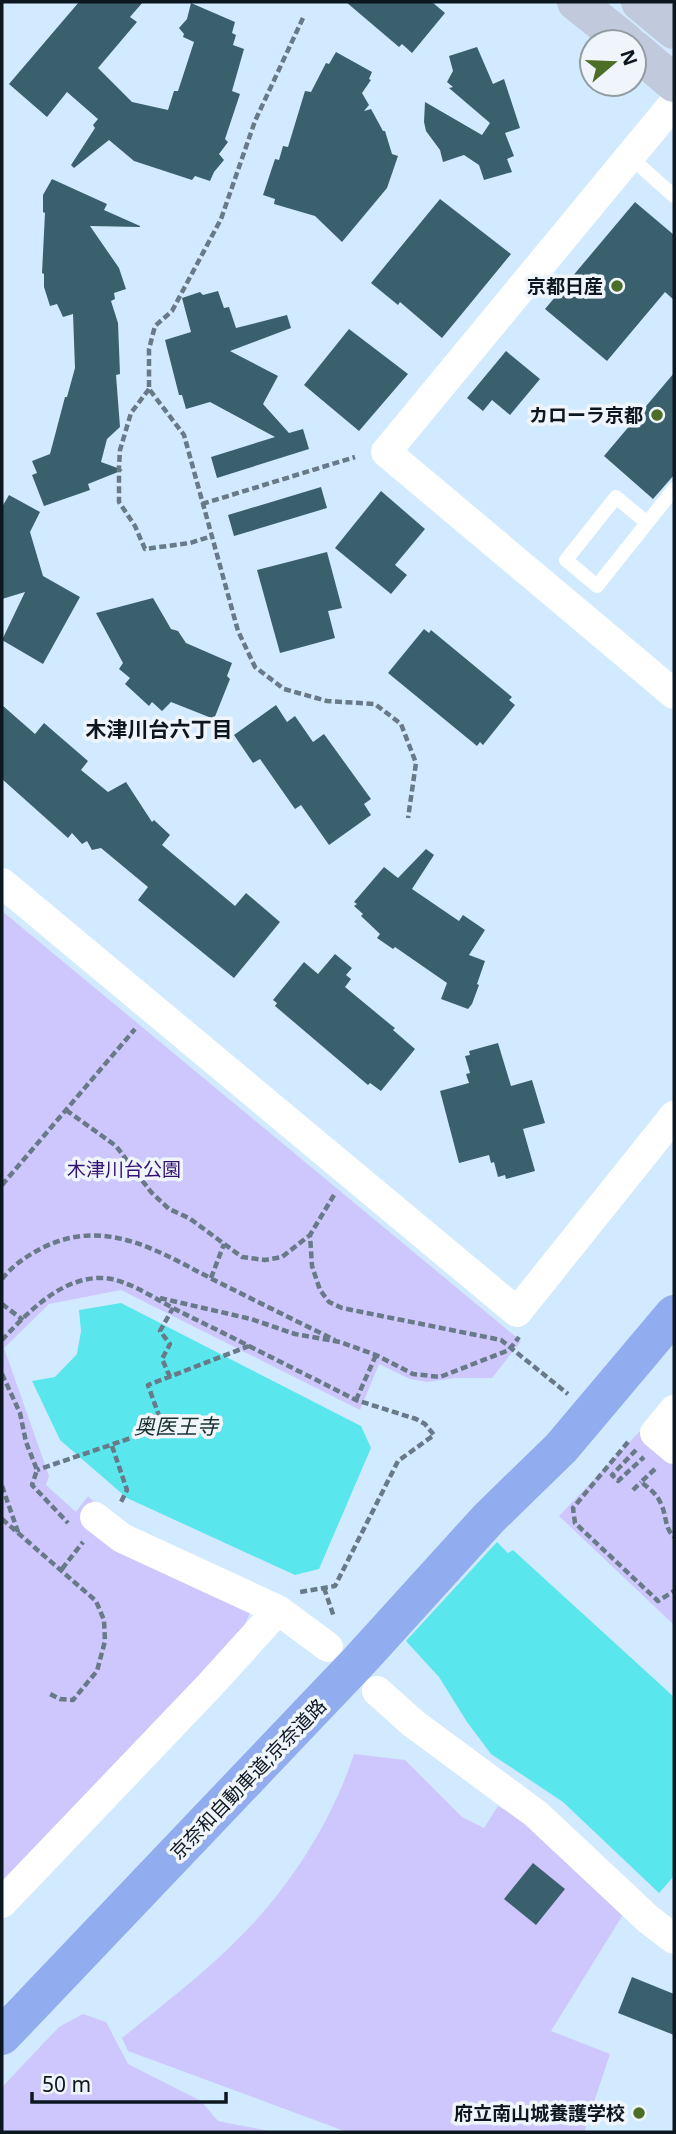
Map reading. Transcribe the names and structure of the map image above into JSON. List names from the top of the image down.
{
  "streets": {
    "highway": ["京奈和自動車道;京奈道路"]
  },
  "districts": ["木津川台六丁目"],
  "water": ["奥医王寺"],
  "parks": ["木津川台公園"],
  "places": ["京都日産", "カローラ京都", "府立南山城養護学校"],
  "scale_bar": "50 m",
  "north": "right"
}
